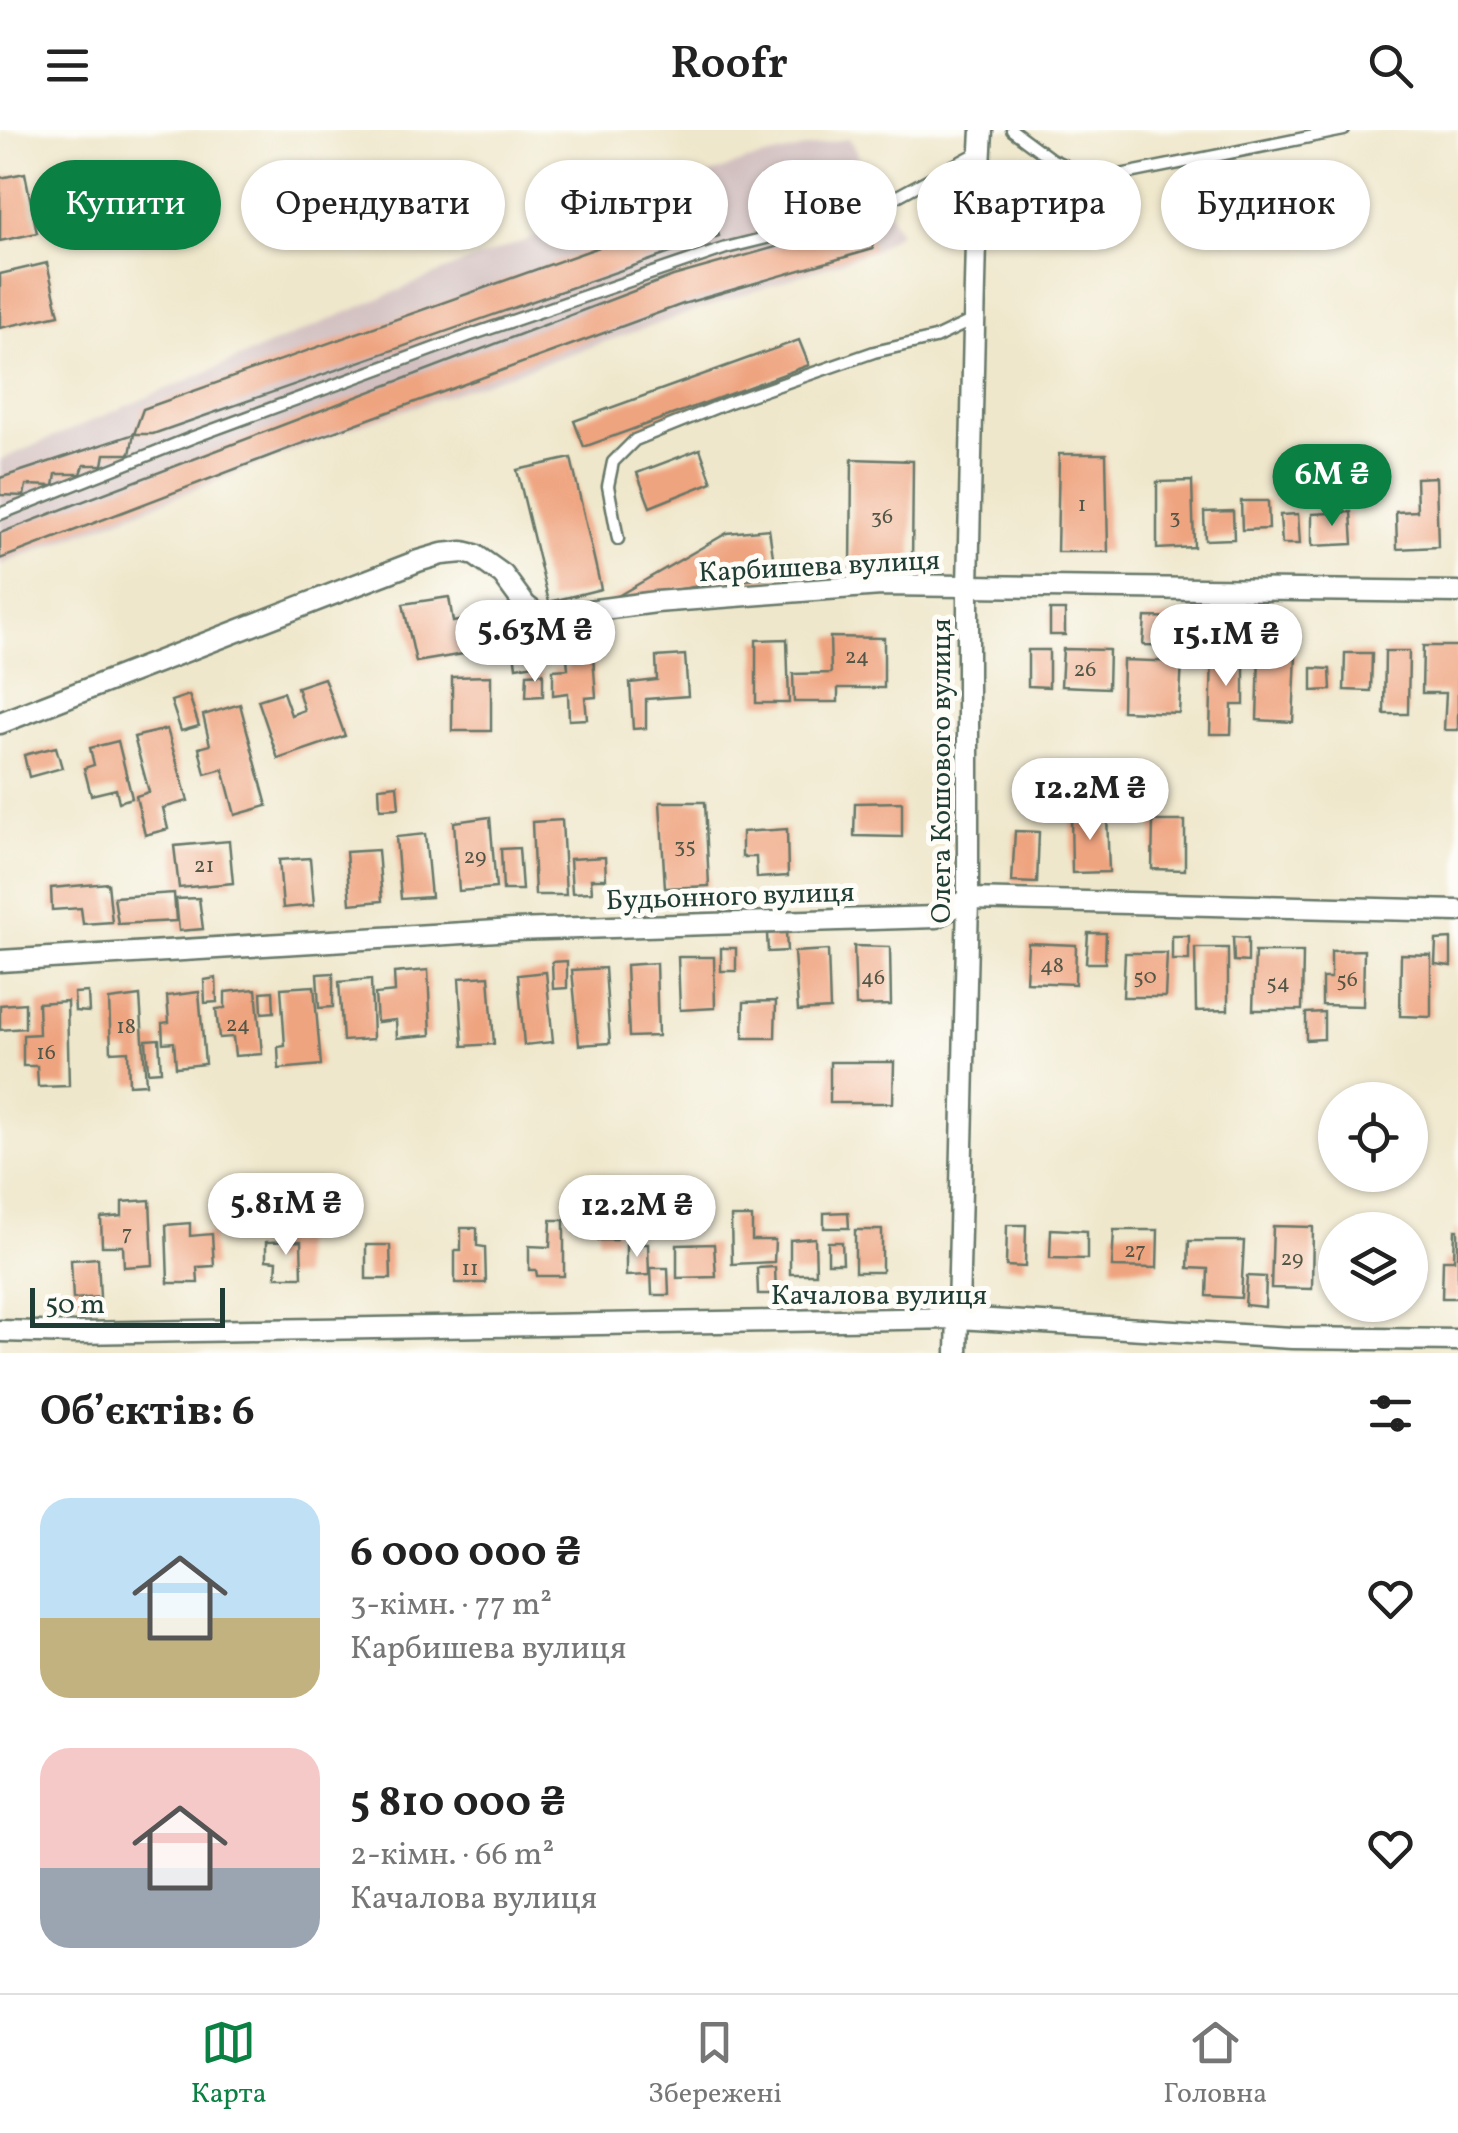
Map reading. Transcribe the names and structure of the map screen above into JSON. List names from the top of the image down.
{
  "streets": {
    "street": [
      "Карбишева вулиця",
      "Олега Кошового вулиця",
      "Будьонного вулиця",
      "Качалова вулиця"
    ]
  },
  "crossings": [
    ["Карбишева вулиця", "Олега Кошового вулиця"],
    ["Олега Кошового вулиця", "Будьонного вулиця"],
    ["Олега Кошового вулиця", "Качалова вулиця"]
  ],
  "house_numbers": [
    "1",
    "36",
    "3",
    "24",
    "26",
    "35",
    "29",
    "21",
    "48",
    "50",
    "46",
    "56",
    "54",
    "24",
    "18",
    "16",
    "7",
    "27",
    "29",
    "11"
  ],
  "scale_bar": "50 m",
  "page": {
    "header": "Roofr",
    "chip": [
      "Купити",
      "Орендувати",
      "Фільтри",
      "Нове",
      "Квартира",
      "Будинок"
    ],
    "price": [
      "6M ₴",
      "5.63M ₴",
      "15.1M ₴",
      "12.2M ₴",
      "5.81M ₴",
      "12.2M ₴"
    ],
    "scale": "50 m",
    "heading": "Об’єктів: 6",
    "list": [
      {
        "name": "6 000 000 ₴",
        "note": "3-кімн. · 77 m² · Карбишева вулиця"
      },
      {
        "name": "5 810 000 ₴",
        "note": "2-кімн. · 66 m² · Качалова вулиця"
      }
    ],
    "tabs": ["Карта", "Збережені", "Головна"]
  }
}
